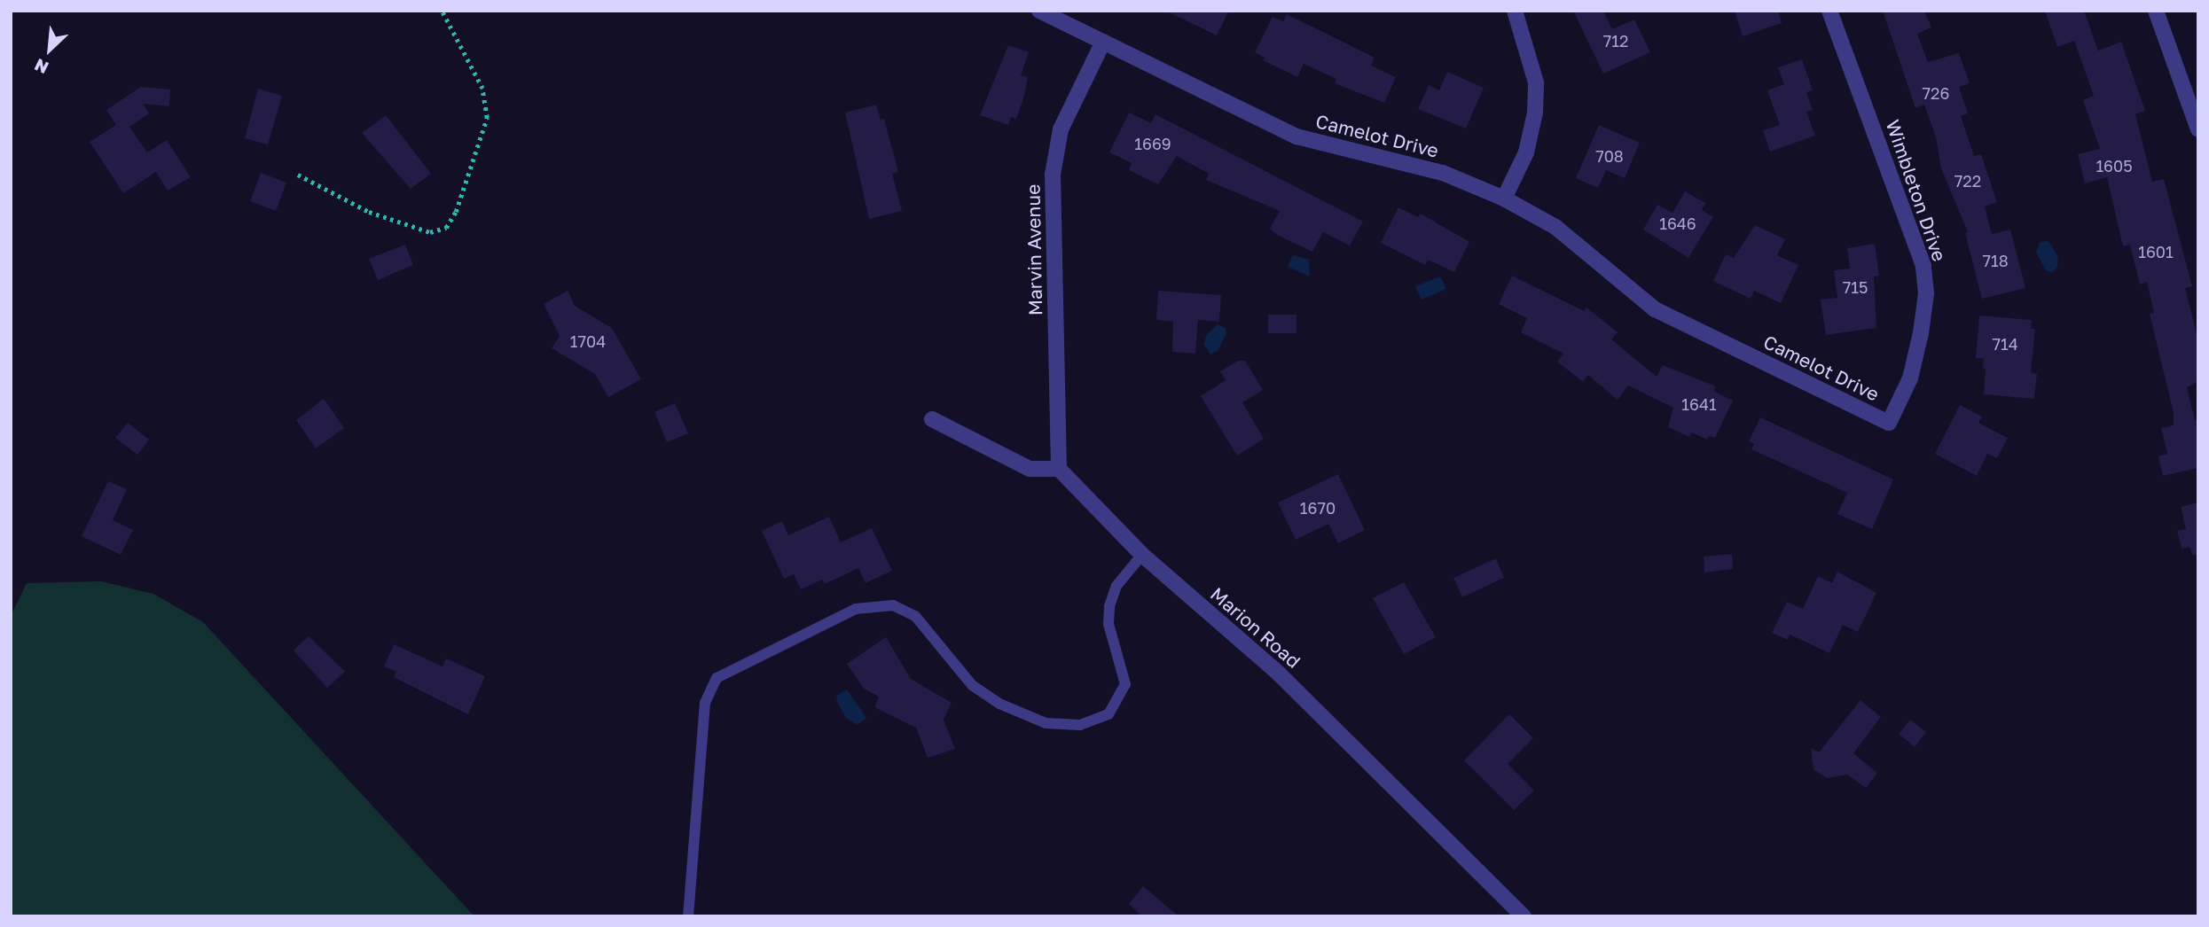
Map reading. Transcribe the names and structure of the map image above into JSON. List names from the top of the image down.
{
  "streets": {
    "street": [
      "Camelot Drive",
      "Wimbleton Drive",
      "Marvin Avenue",
      "Marion Road"
    ]
  },
  "crossings": [
    ["Camelot Drive", "Wimbleton Drive"],
    ["Camelot Drive", "Marvin Avenue"],
    ["Marvin Avenue", "Marion Road"]
  ],
  "house_numbers": [
    "712",
    "726",
    "1669",
    "708",
    "1605",
    "722",
    "1646",
    "1601",
    "718",
    "715",
    "1704",
    "714",
    "1641",
    "1670"
  ],
  "north": "bottom left"
}
